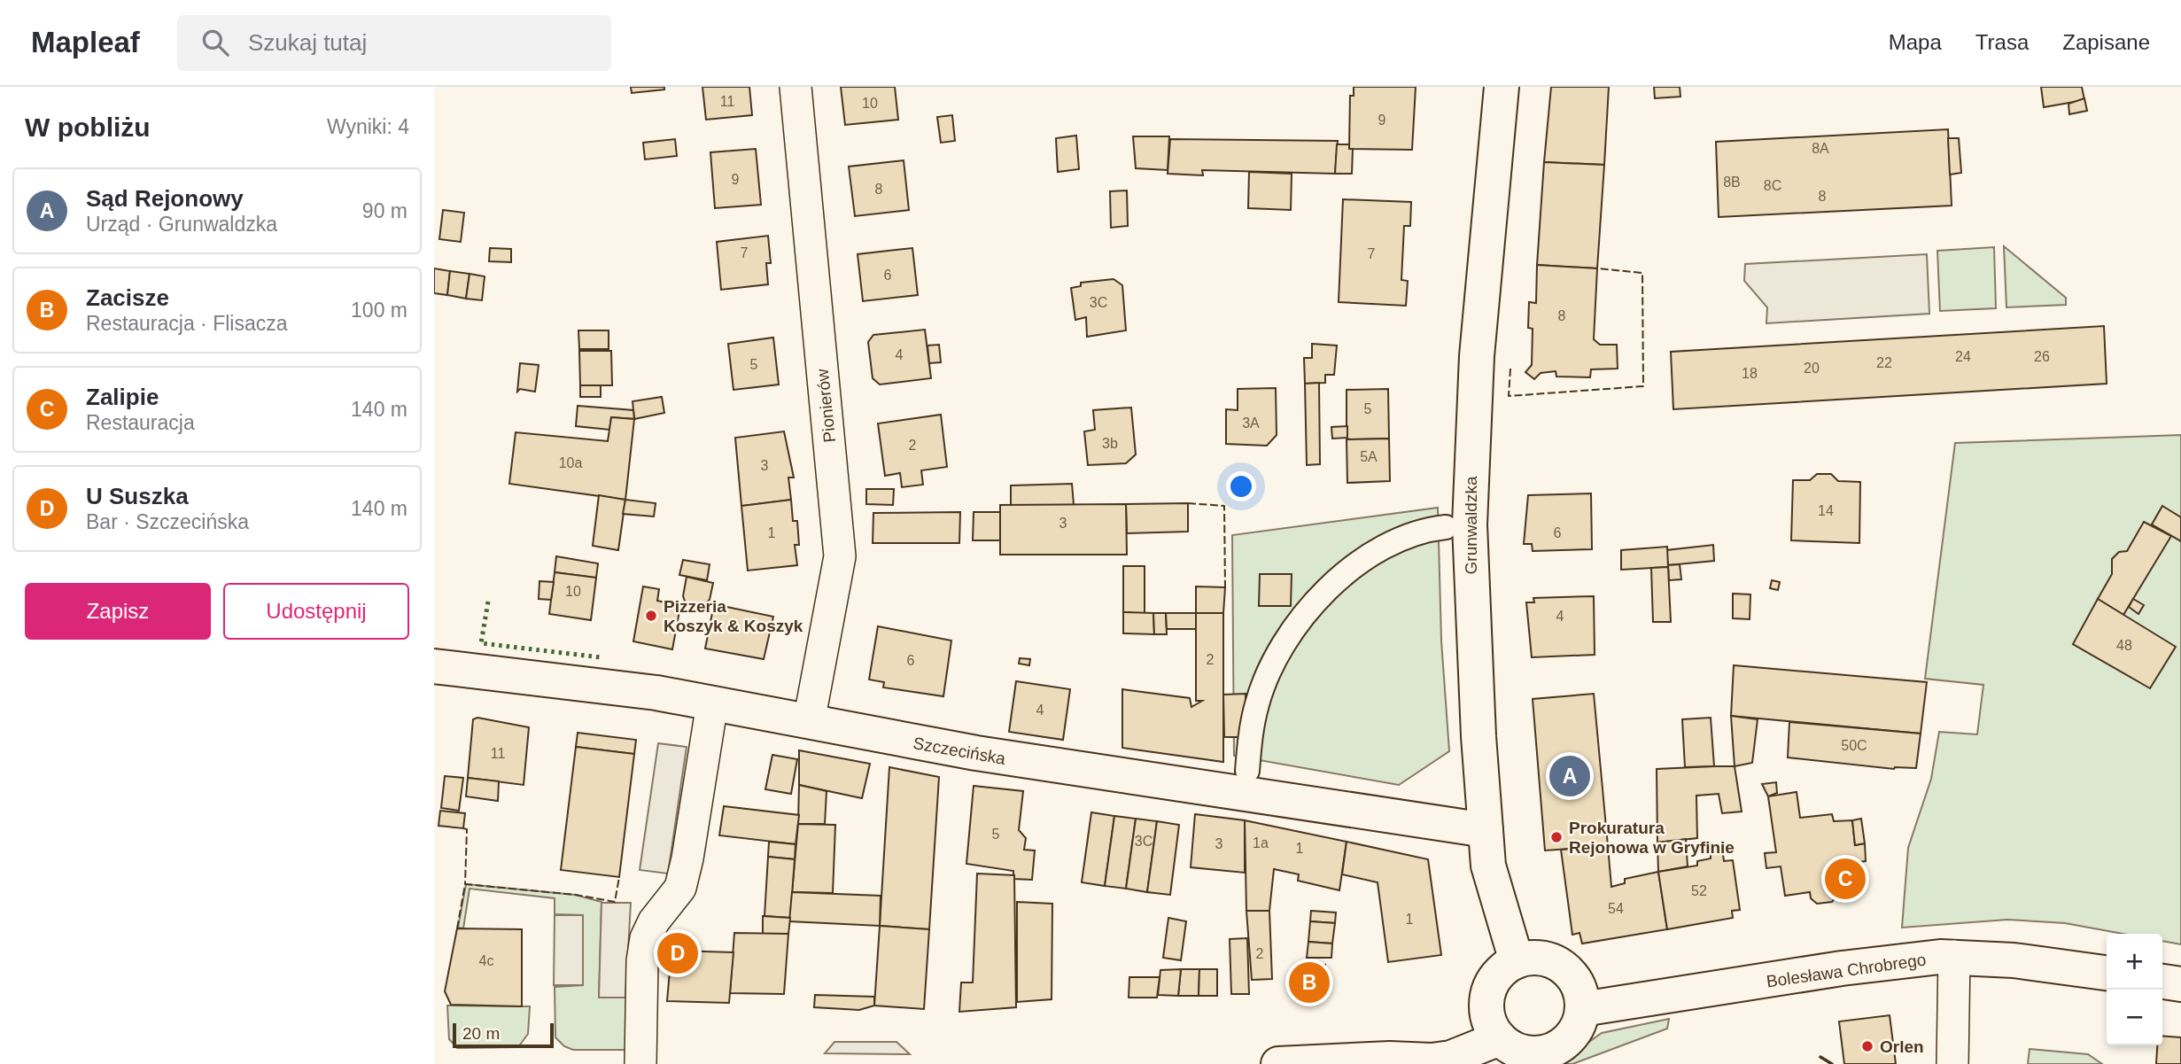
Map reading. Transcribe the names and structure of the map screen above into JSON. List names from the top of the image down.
{
  "streets": {
    "main road": ["Grunwaldzka", "Szczecińska", "Bolesława Chrobrego"],
    "street": ["Pionierów"]
  },
  "crossings": [
    ["Pionierów", "Szczecińska"],
    ["Grunwaldzka", "Szczecińska"],
    ["Grunwaldzka", "Bolesława Chrobrego"]
  ],
  "places": ["Pizzeria Koszyk & Koszyk", "Prokuratura Rejonowa w Gryfinie", "Orlen"],
  "house_numbers": [
    "11",
    "10",
    "9",
    "8A",
    "9",
    "8B",
    "8C",
    "8",
    "8",
    "7",
    "7",
    "6",
    "3C",
    "8",
    "4",
    "24",
    "26",
    "22",
    "5",
    "20",
    "18",
    "5",
    "3A",
    "3b",
    "2",
    "5A",
    "10a",
    "3",
    "14",
    "3",
    "1",
    "6",
    "10",
    "4",
    "48",
    "2",
    "6",
    "4",
    "50C",
    "11",
    "5",
    "3C",
    "1a",
    "3",
    "1",
    "52",
    "54",
    "1",
    "2",
    "4c"
  ],
  "scale_bar": "20 m",
  "page": {
    "header": "Mapleaf",
    "search": "Szukaj tutaj",
    "nav": ["Mapa", "Trasa", "Zapisane"],
    "heading": ["W pobliżu", "Wyniki: 4"],
    "list": [
      {
        "mark": "A",
        "name": "Sąd Rejonowy",
        "note": "Urząd · Grunwaldzka",
        "value": "90 m"
      },
      {
        "mark": "B",
        "name": "Zacisze",
        "note": "Restauracja · Flisacza",
        "value": "100 m"
      },
      {
        "mark": "C",
        "name": "Zalipie",
        "note": "Restauracja",
        "value": "140 m"
      },
      {
        "mark": "D",
        "name": "U Suszka",
        "note": "Bar · Szczecińska",
        "value": "140 m"
      }
    ],
    "buttons": ["Zapisz", "Udostępnij"],
    "pins": [
      "A",
      "C",
      "D",
      "B"
    ],
    "map_buttons": ["+", "−"],
    "scale": "20 m"
  }
}
